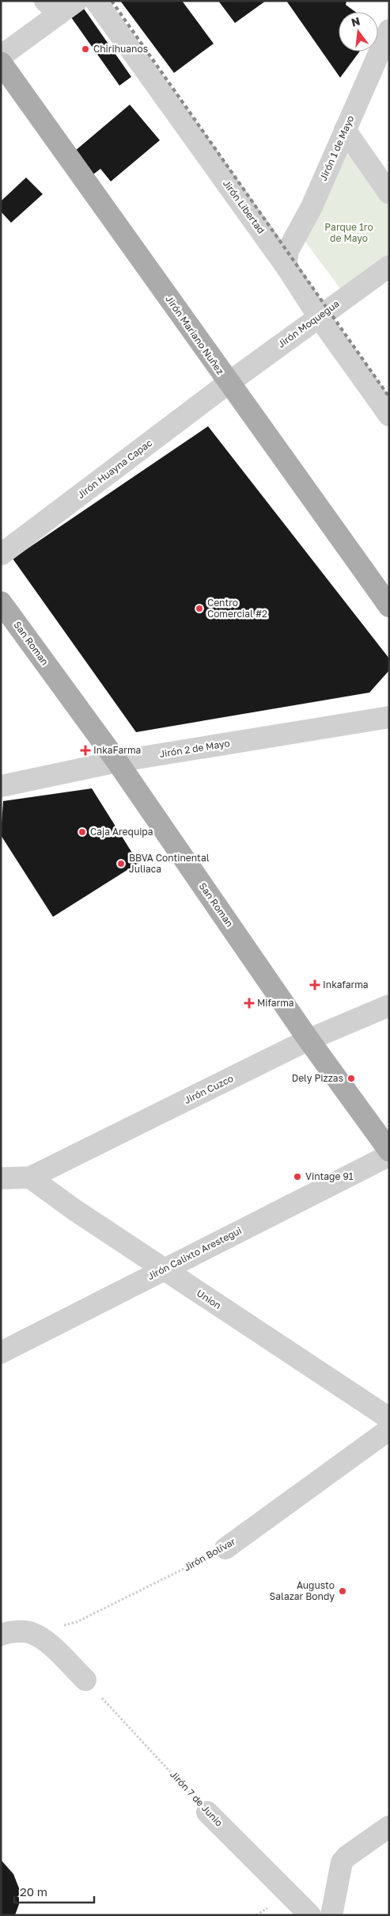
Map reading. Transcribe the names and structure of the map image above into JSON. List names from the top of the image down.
{
  "streets": {
    "main road": ["Jirón Mariano Nuñez", "San Roman"],
    "street": [
      "Jirón 1 de Mayo",
      "Jirón Libertad",
      "Jirón Moquegua",
      "Jirón Huayna Capac",
      "Jirón 2 de Mayo",
      "Jirón Cuzco",
      "Jirón Calixto Arestegui",
      "Union",
      "Jirón Bolívar",
      "Jirón 7 de Junio"
    ]
  },
  "crossings": [
    ["Jirón 1 de Mayo", "Jirón Libertad"],
    ["Jirón Libertad", "Jirón Moquegua"],
    ["Jirón Moquegua", "Jirón Mariano Nuñez"],
    ["Jirón Moquegua", "Jirón Huayna Capac"],
    ["Jirón Mariano Nuñez", "Jirón Huayna Capac"],
    ["San Roman", "Jirón 2 de Mayo"],
    ["San Roman", "Jirón Cuzco"],
    ["Jirón Cuzco", "Union"],
    ["Jirón Calixto Arestegui", "Union"]
  ],
  "parks": ["Parque 1ro de Mayo"],
  "places": {
    "other": [
      "Chirihuanos",
      "Centro Comercial #2",
      "Caja Arequipa",
      "BBVA Continental Juliaca",
      "Dely Pizzas",
      "Vintage 91",
      "Augusto Salazar Bondy"
    ],
    "health": ["InkaFarma", "Inkafarma", "Mifarma"]
  },
  "scale_bar": "20 m",
  "north": "top"
}
